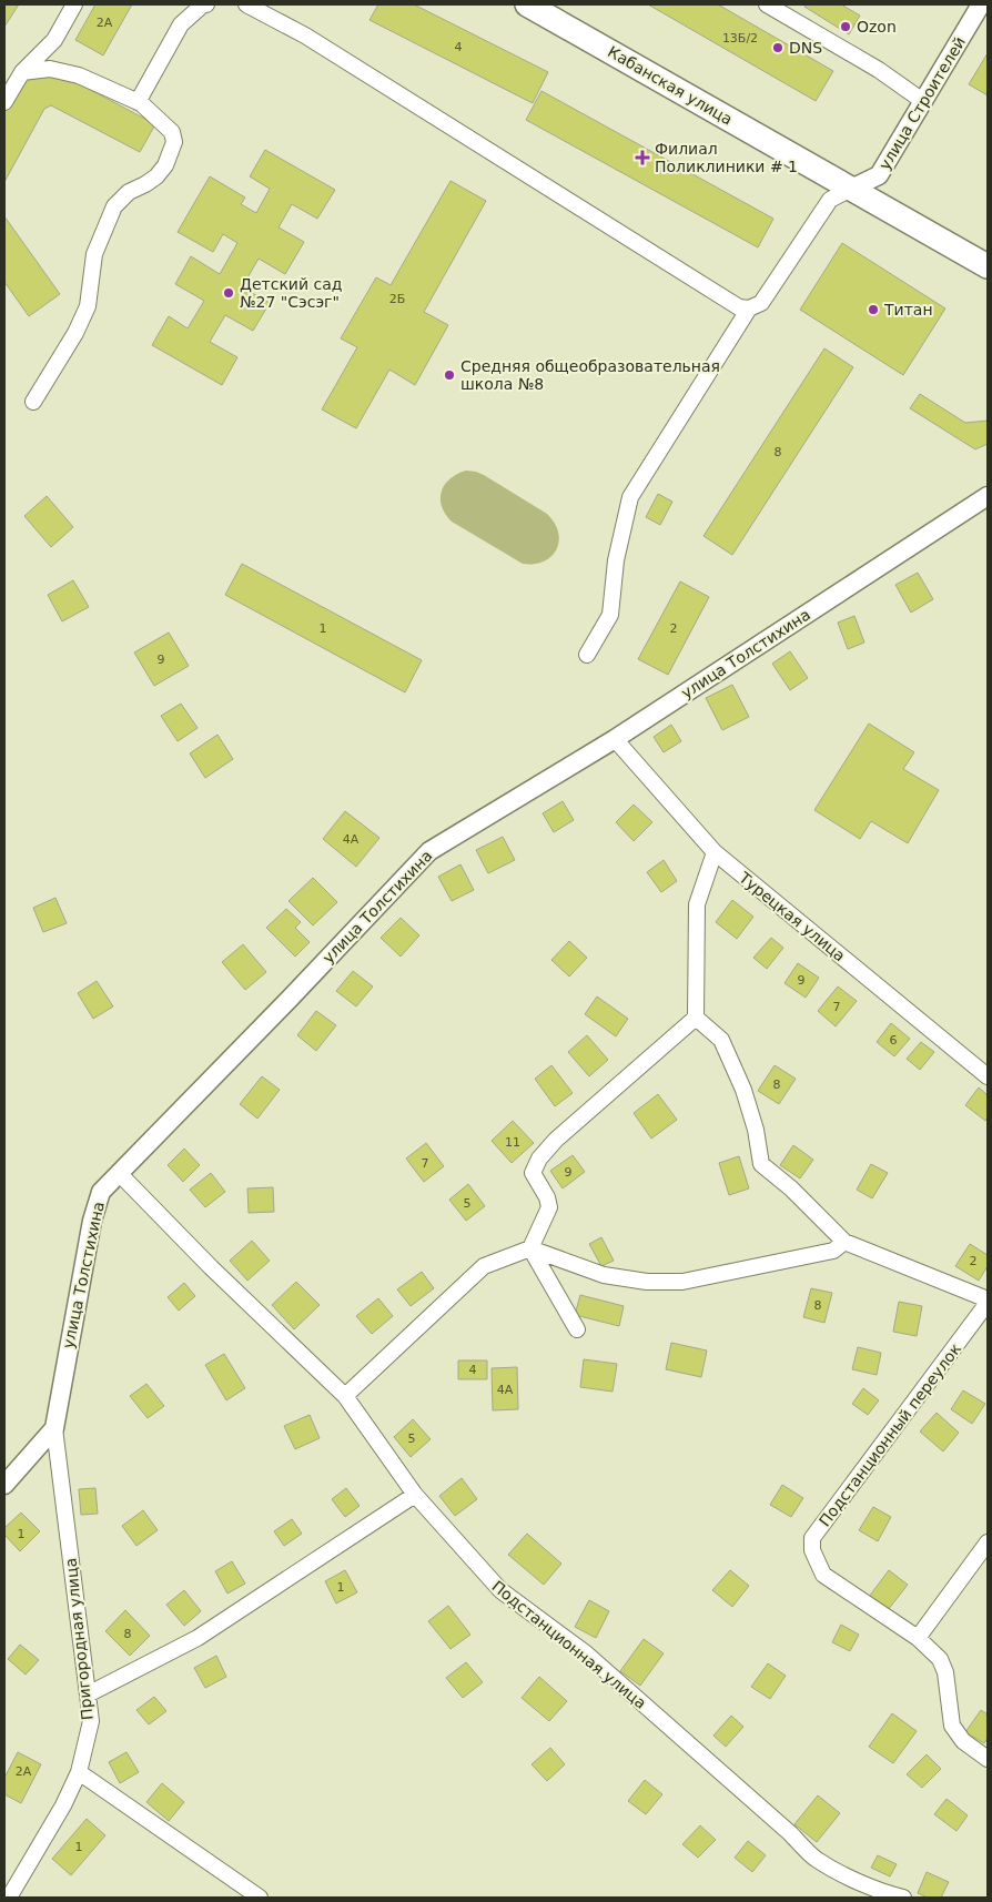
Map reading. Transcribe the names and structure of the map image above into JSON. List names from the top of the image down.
{
  "streets": {
    "main road": ["Кабанская улица"],
    "street": [
      "улица Строителей",
      "улица Толстихина",
      "Турецкая улица",
      "Подстанционный переулок",
      "Пригородная улица",
      "Подстанционная улица"
    ]
  },
  "crossings": [
    ["Кабанская улица", "улица Строителей"],
    ["улица Толстихина", "Турецкая улица"],
    ["улица Толстихина", "Пригородная улица"],
    ["улица Толстихина", "Подстанционная улица"]
  ],
  "places": {
    "other": [
      "Ozon",
      "DNS",
      "Детский сад №27 \"Сэсэг\"",
      "Титан",
      "Средняя общеобразовательная школа №8"
    ],
    "health": ["Филиал Поликлиники # 1"]
  },
  "house_numbers": [
    "2А",
    "13Б/2",
    "4",
    "2Б",
    "8",
    "1",
    "2",
    "9",
    "4А",
    "9",
    "7",
    "6",
    "8",
    "11",
    "7",
    "9",
    "5",
    "2",
    "8",
    "4",
    "4А",
    "5",
    "1",
    "1",
    "8",
    "2А",
    "1"
  ]
}
